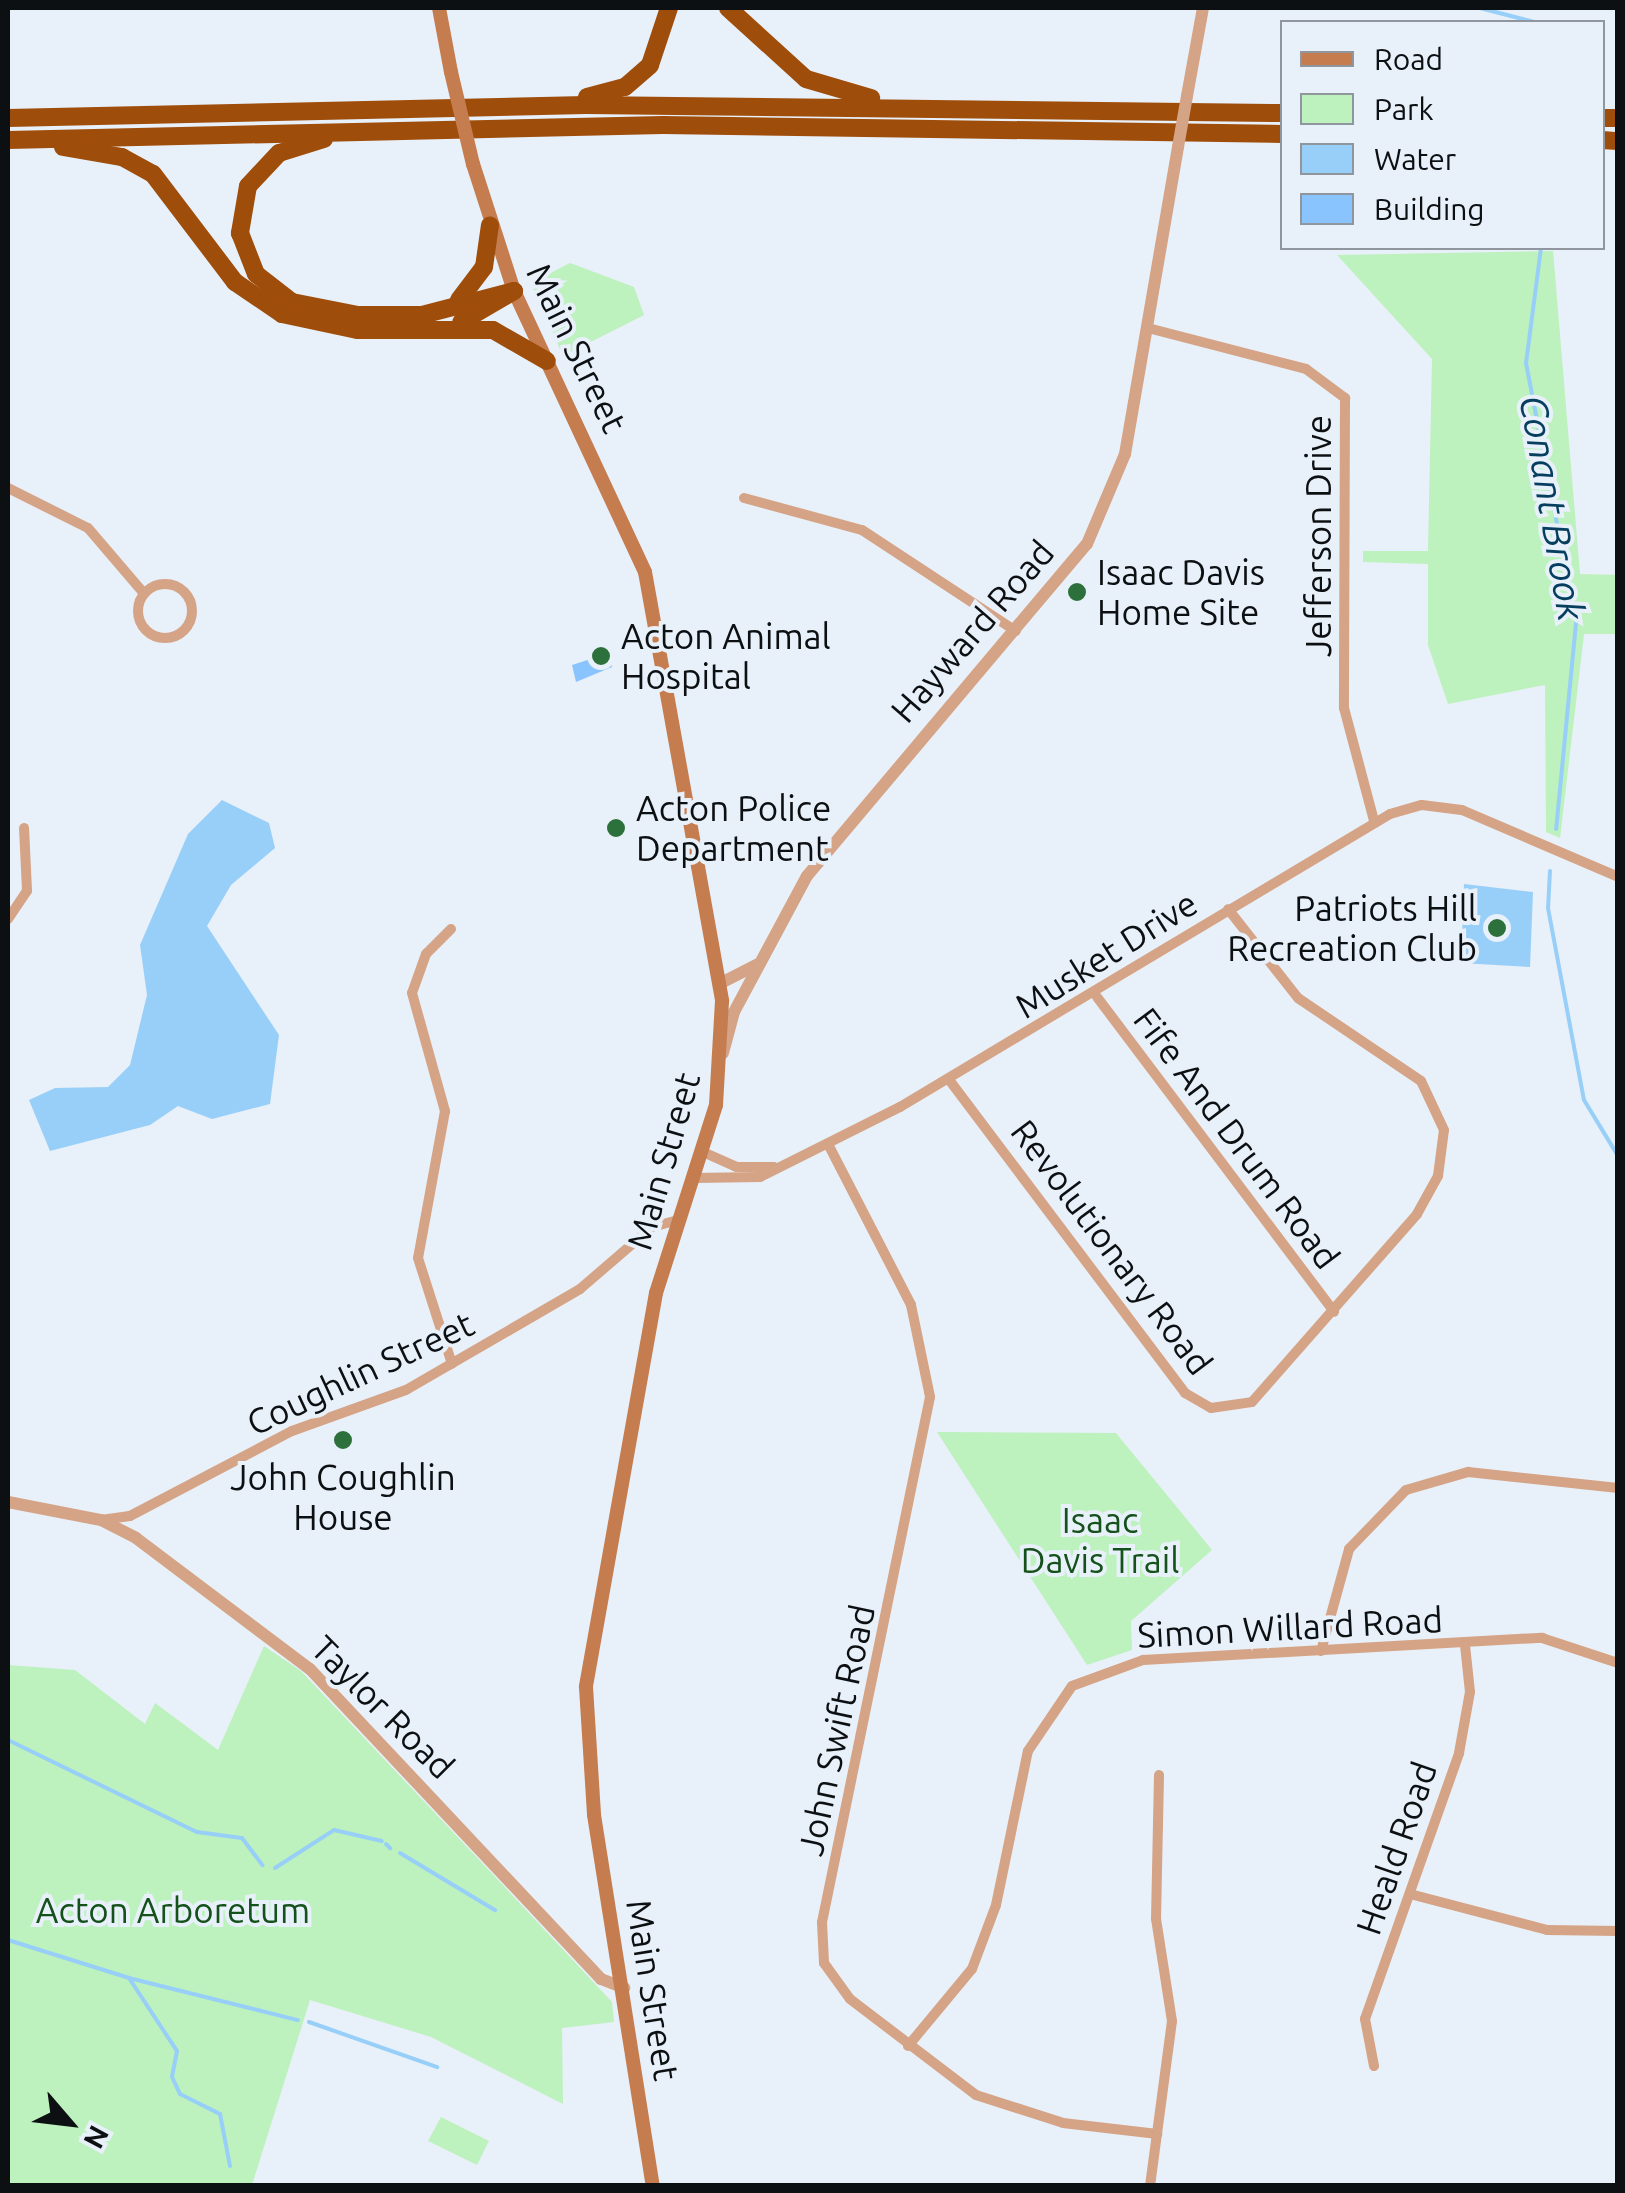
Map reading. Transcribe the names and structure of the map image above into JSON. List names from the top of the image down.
{
  "streets": {
    "main road": ["Main Street"],
    "street": [
      "Jefferson Drive",
      "Hayward Road",
      "Musket Drive",
      "Fife And Drum Road",
      "Revolutionary Road",
      "Coughlin Street",
      "Simon Willard Road",
      "Taylor Road",
      "John Swift Road",
      "Heald Road"
    ]
  },
  "crossings": [
    ["Main Street", "Hayward Road"],
    ["Main Street", "Musket Drive"],
    ["Main Street", "Coughlin Street"],
    ["Main Street", "Taylor Road"],
    ["Jefferson Drive", "Hayward Road"],
    ["Jefferson Drive", "Musket Drive"],
    ["Musket Drive", "Fife And Drum Road"],
    ["Musket Drive", "Revolutionary Road"],
    ["Musket Drive", "John Swift Road"],
    ["Fife And Drum Road", "Revolutionary Road"],
    ["Coughlin Street", "Taylor Road"],
    ["Simon Willard Road", "John Swift Road"],
    ["Simon Willard Road", "Heald Road"]
  ],
  "water": ["Conant Brook"],
  "parks": ["Isaac Davis Trail", "Acton Arboretum"],
  "places": [
    "Isaac Davis Home Site",
    "Acton Animal Hospital",
    "Acton Police Department",
    "Patriots Hill Recreation Club",
    "John Coughlin House"
  ],
  "legend": [
    "Road",
    "Park",
    "Water",
    "Building"
  ],
  "north": "bottom right"
}
